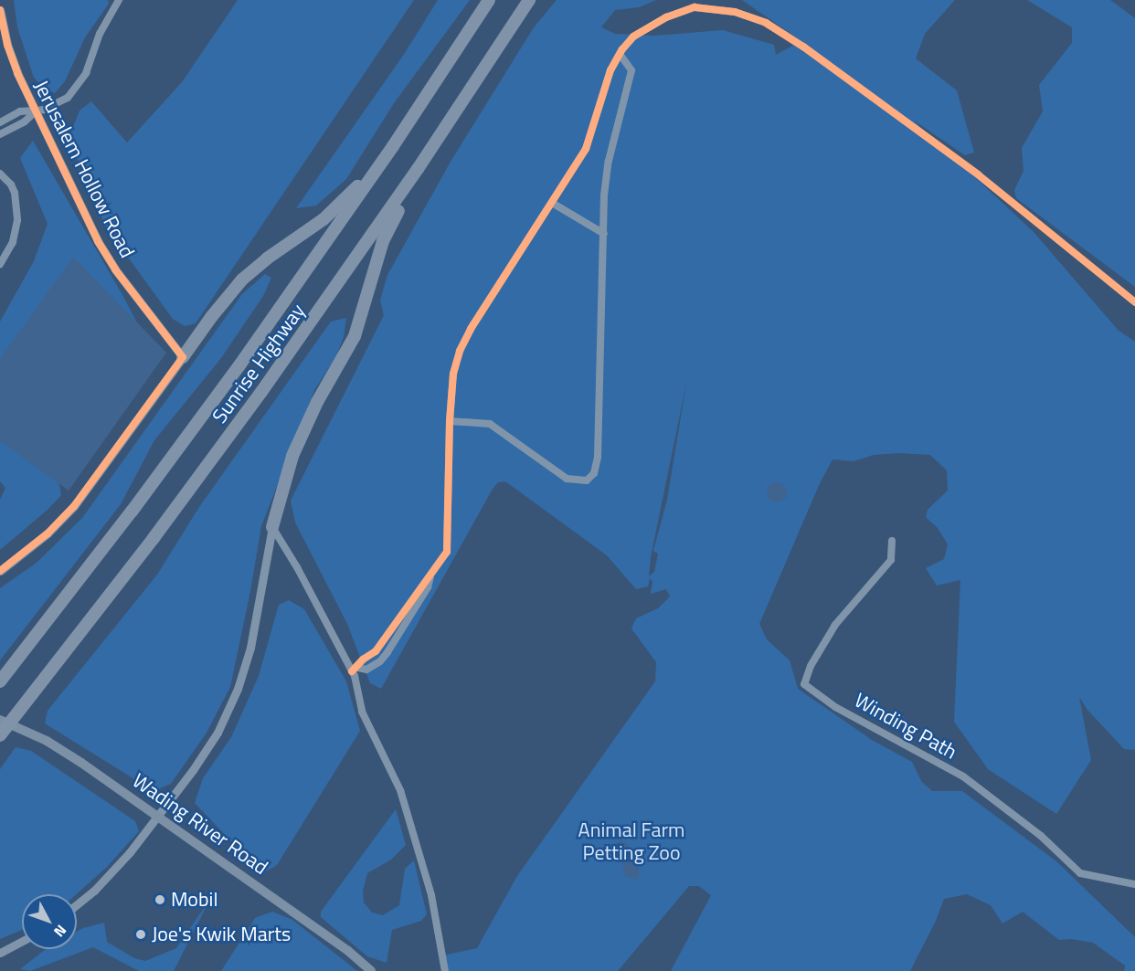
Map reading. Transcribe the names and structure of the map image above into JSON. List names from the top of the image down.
{
  "streets": {
    "highway": ["Sunrise Highway"],
    "main road": ["Wading River Road"],
    "street": ["Jerusalem Hollow Road", "Winding Path"]
  },
  "parks": ["Animal Farm Petting Zoo"],
  "places": ["Mobil", "Joe's Kwik Marts"],
  "north": "bottom right"
}
